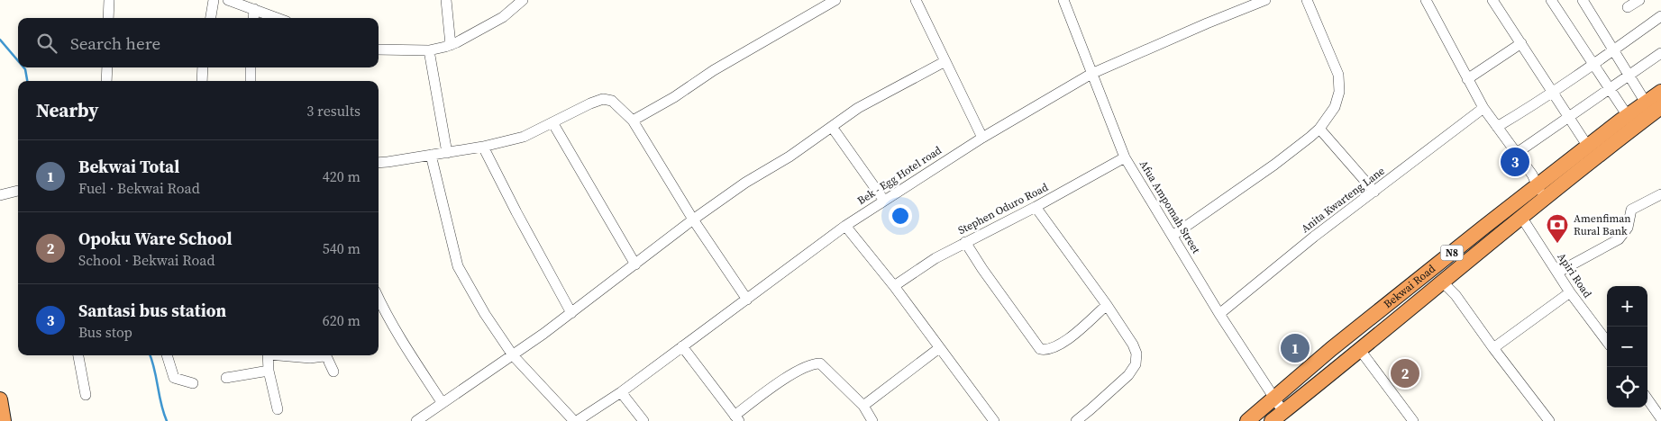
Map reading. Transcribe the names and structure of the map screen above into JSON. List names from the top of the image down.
{
  "streets": {
    "highway": ["N8", "Bekwai Road"],
    "street": [
      "Bek - Egg Hotel road",
      "Anita Kwarteng Lane",
      "Afua Ampomah Street",
      "Stephen Oduro Road",
      "Apiri Road"
    ]
  },
  "crossings": [
    ["Bek - Egg Hotel road", "Afua Ampomah Street"],
    ["Anita Kwarteng Lane", "Afua Ampomah Street"],
    ["Afua Ampomah Street", "Stephen Oduro Road"],
    ["Afua Ampomah Street", "Bekwai Road"],
    ["Apiri Road", "Bekwai Road"]
  ],
  "places": {
    "bank": ["Amenfiman Rural Bank"]
  },
  "page": {
    "search": "Search here",
    "heading": ["Nearby", "3 results"],
    "list": [
      {
        "mark": "1",
        "name": "Bekwai Total",
        "note": "Fuel · Bekwai Road",
        "value": "420 m"
      },
      {
        "mark": "2",
        "name": "Opoku Ware School",
        "note": "School · Bekwai Road",
        "value": "540 m"
      },
      {
        "mark": "3",
        "name": "Santasi bus station",
        "note": "Bus stop",
        "value": "620 m"
      }
    ],
    "pins": ["3", "1", "2"],
    "map_buttons": ["+", "−"]
  }
}
